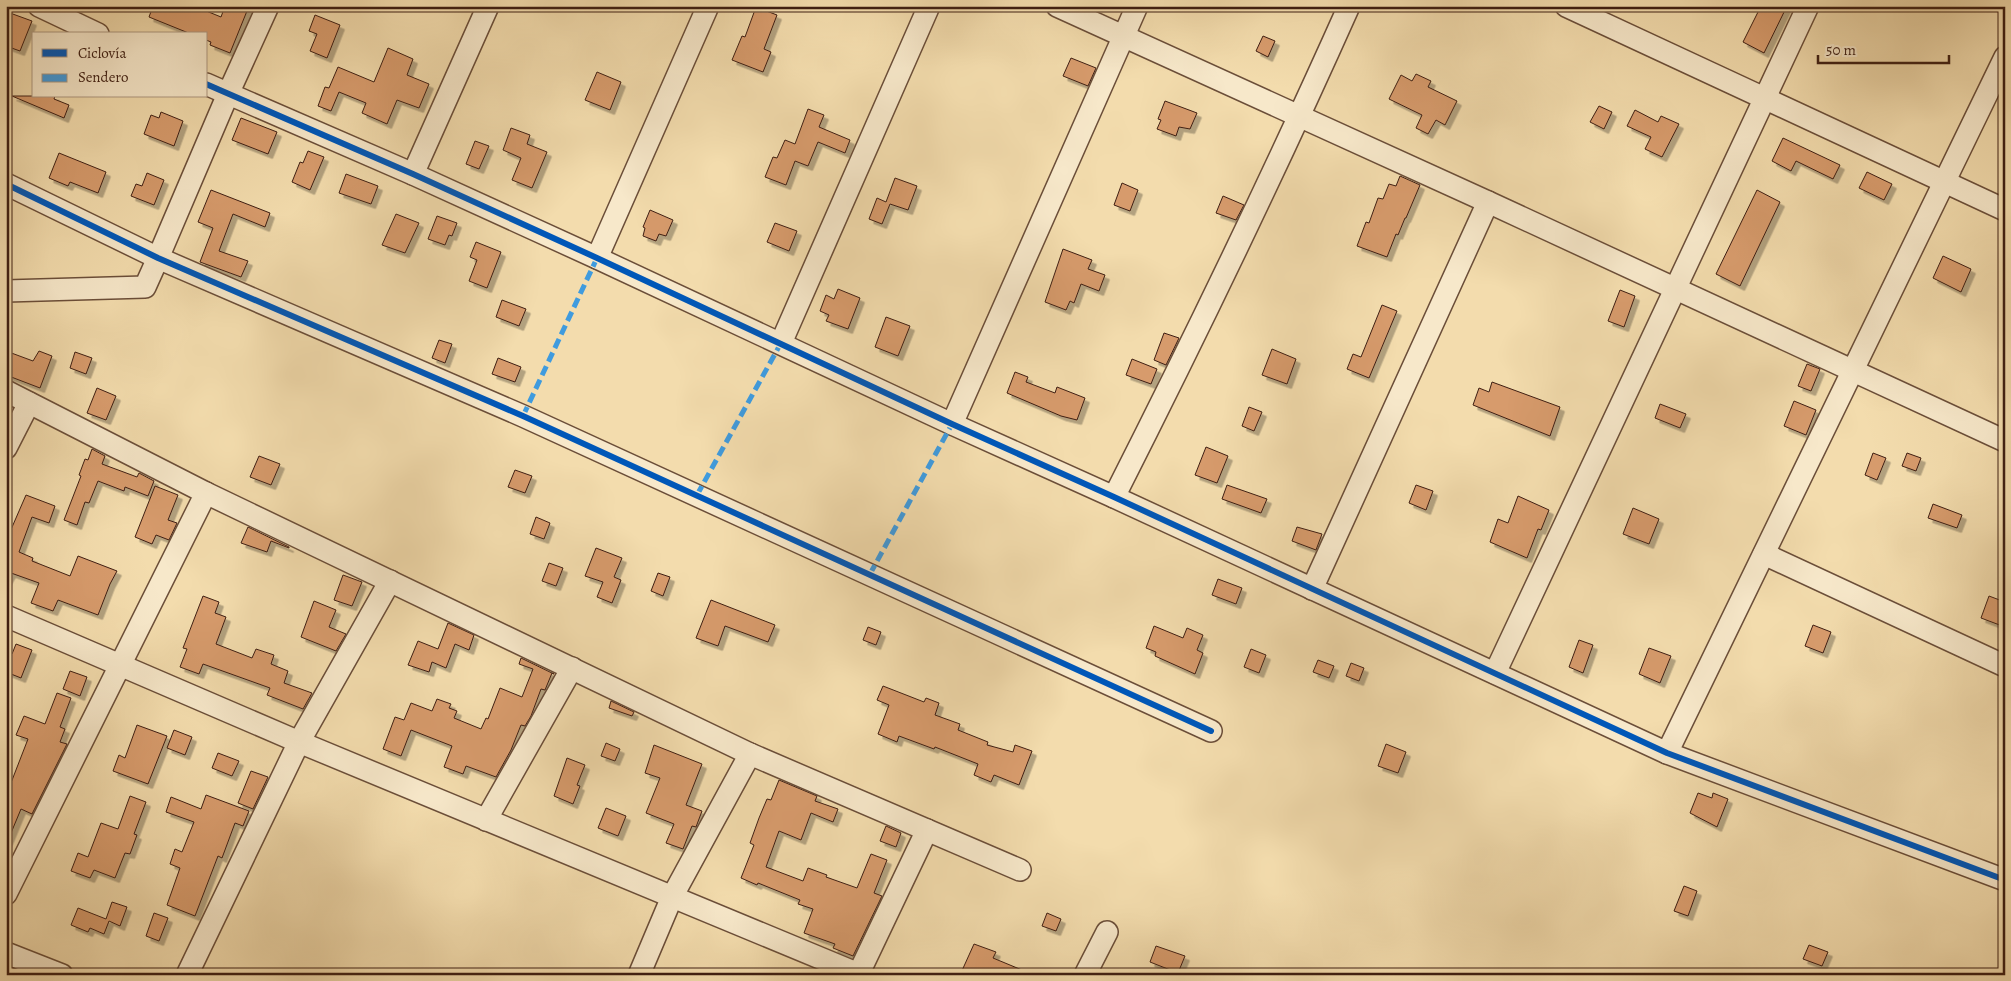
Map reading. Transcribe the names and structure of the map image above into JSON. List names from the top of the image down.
{
  "legend": ["Ciclovía", "Sendero"],
  "scale_bar": "50 m"
}
